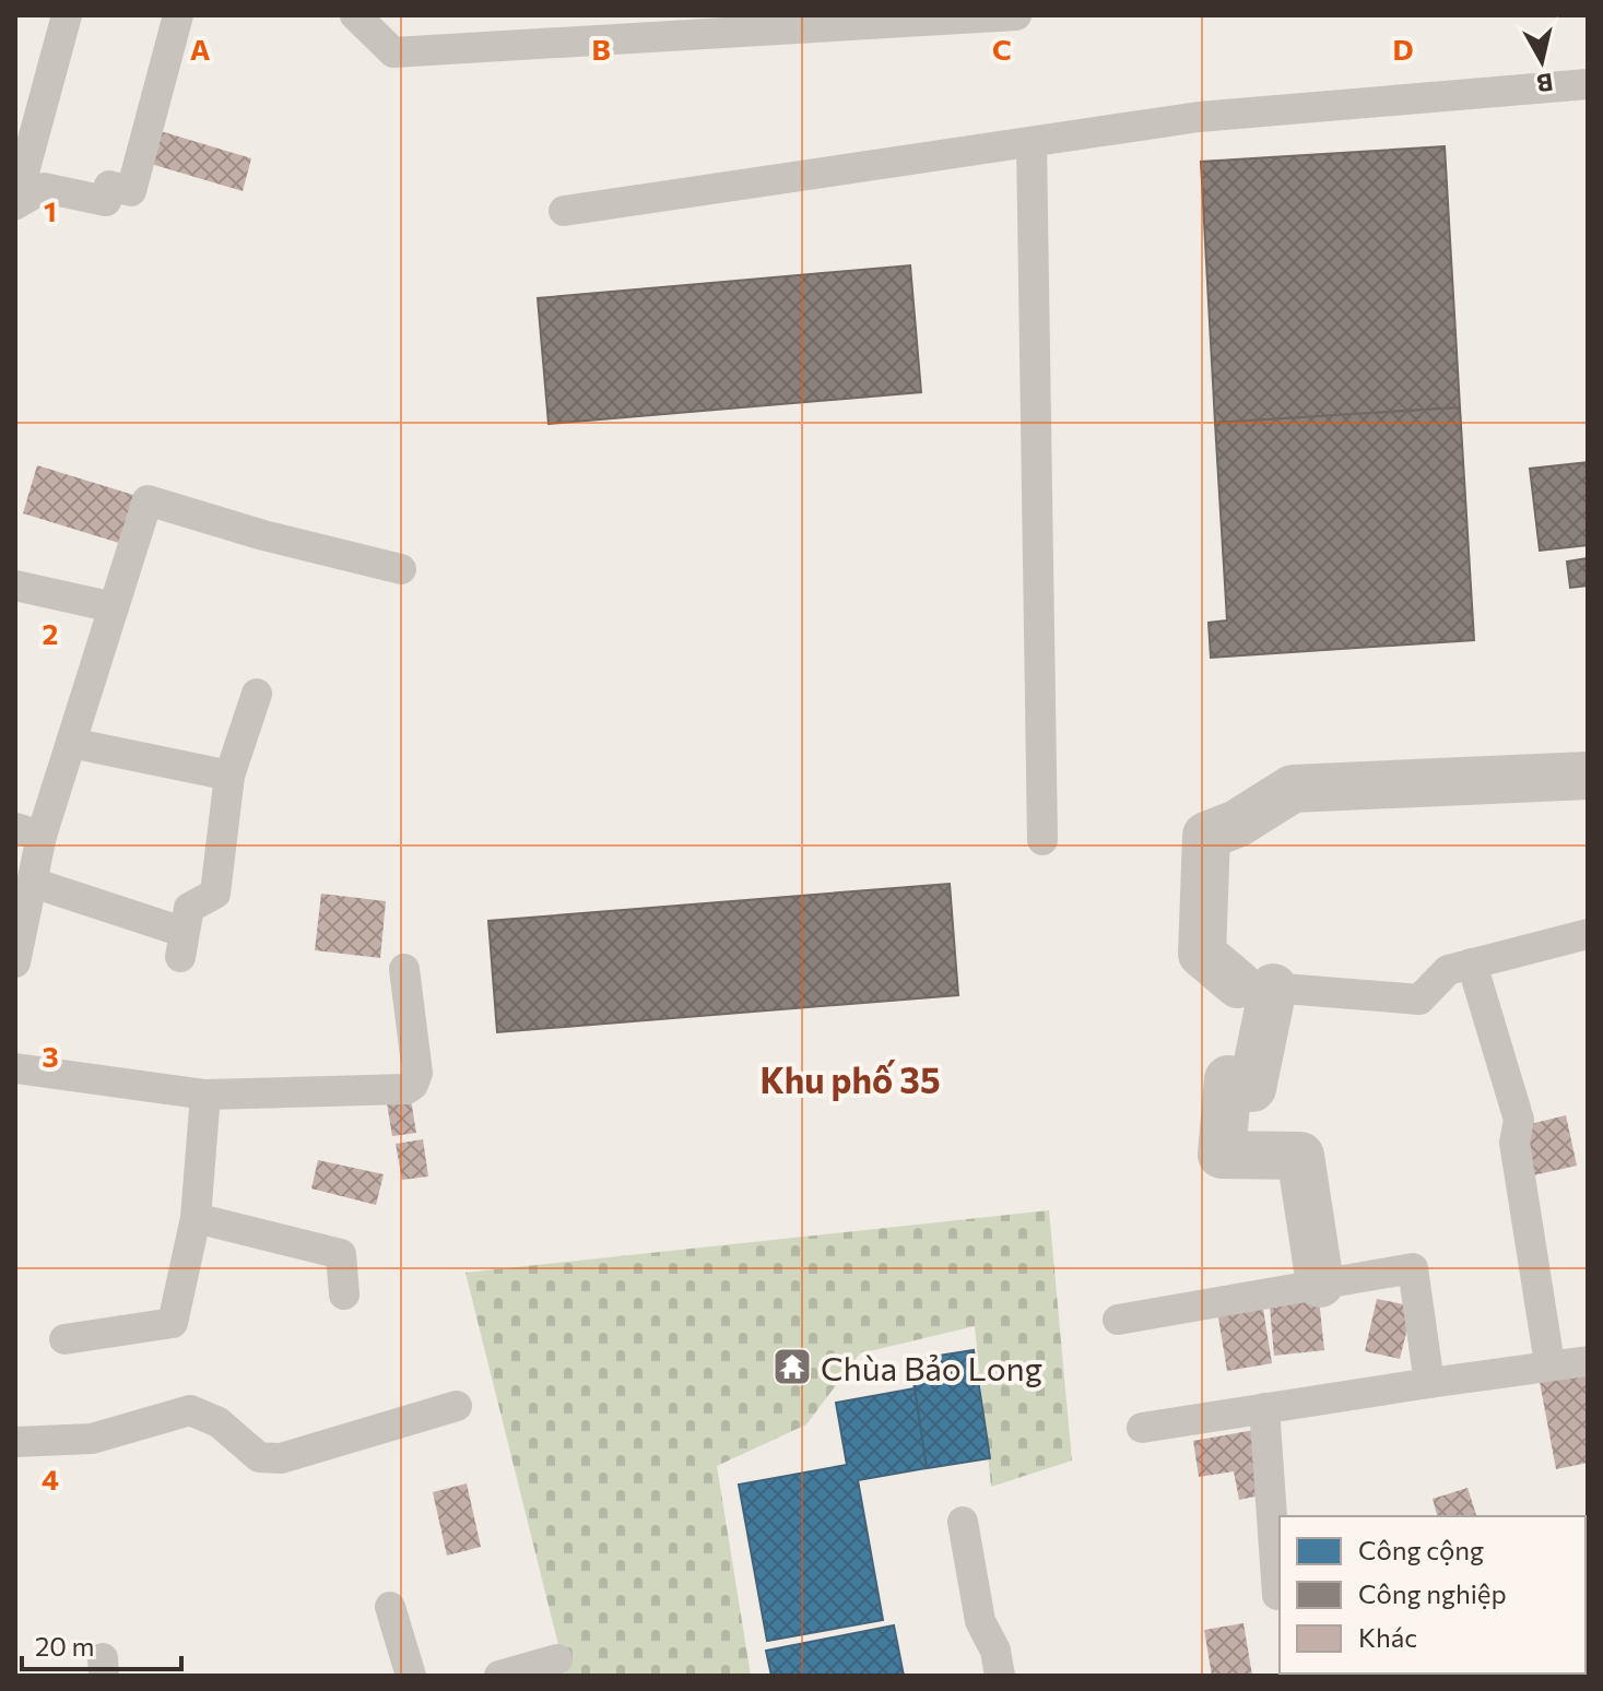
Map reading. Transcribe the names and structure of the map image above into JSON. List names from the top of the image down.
{
  "districts": ["Khu phố 35"],
  "places": {
    "temple": ["Chùa Bảo Long"]
  },
  "legend": ["Công cộng", "Công nghiệp", "Khác"],
  "scale_bar": "20 m",
  "north": "bottom",
  "grid": {
    "columns": [
      "A",
      "B",
      "C",
      "D"
    ],
    "rows": [
      "1",
      "2",
      "3",
      "4"
    ]
  }
}
